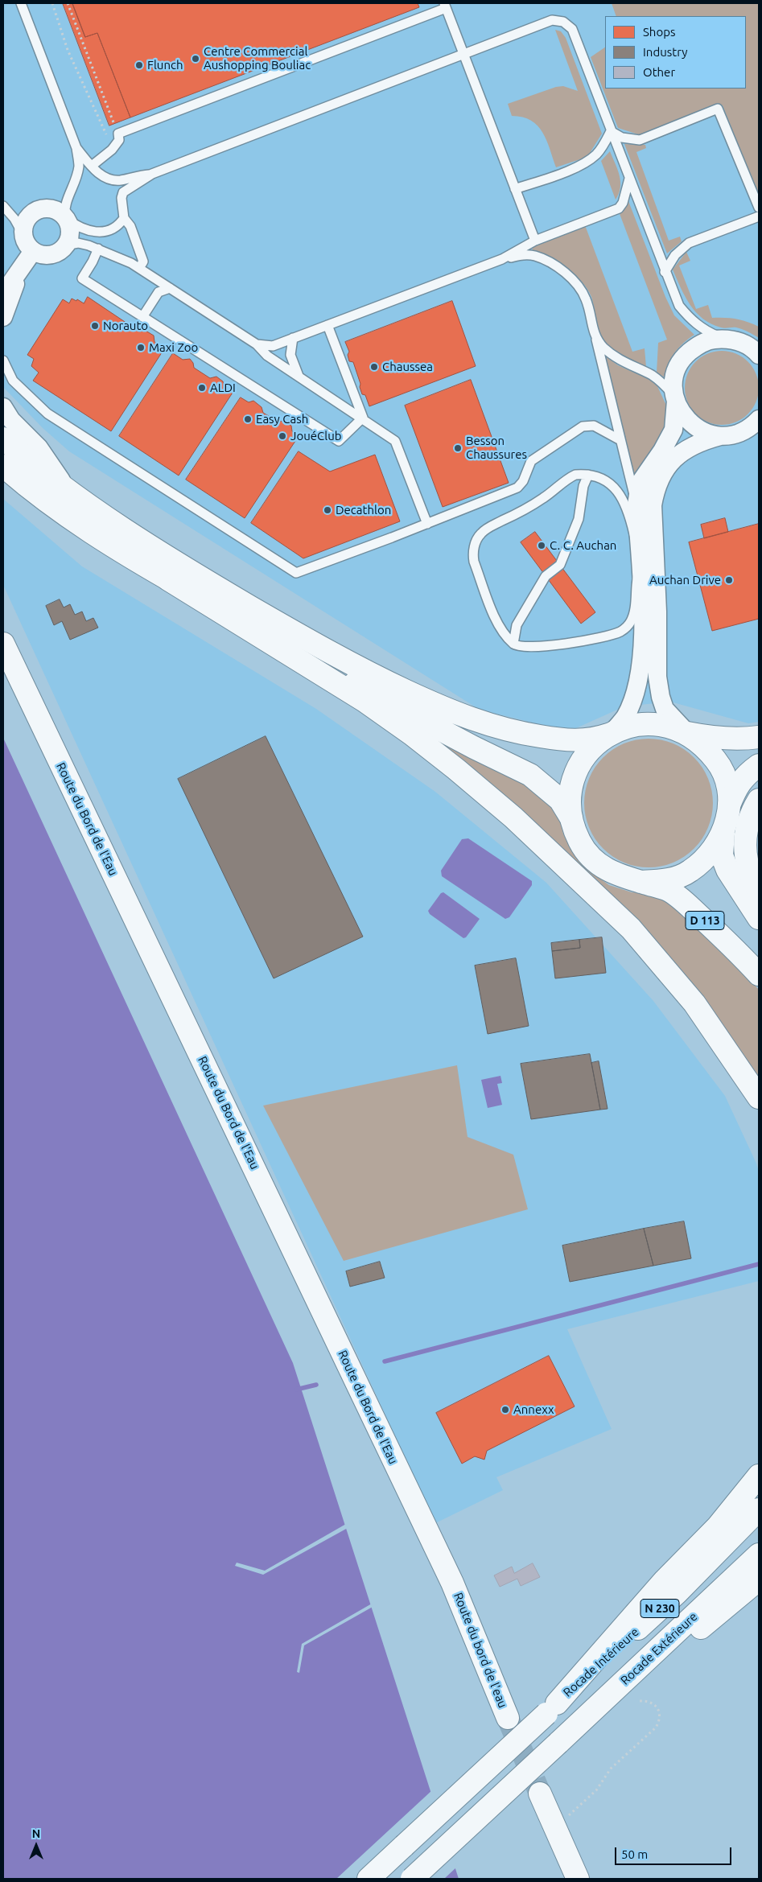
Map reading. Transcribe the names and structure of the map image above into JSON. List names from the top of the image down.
{
  "streets": {
    "main road": [
      "Route du Bord de l'Eau",
      "D 113",
      "N 230",
      "Rocade Extérieure",
      "Route du bord de l'eau",
      "Rocade Intérieure"
    ]
  },
  "crossings": [
    ["Route du Bord de l'Eau", "Route du bord de l'eau"],
    ["N 230", "Rocade Extérieure"],
    ["N 230", "Rocade Intérieure"]
  ],
  "places": [
    "Centre Commercial Aushopping Bouliac",
    "Flunch",
    "Norauto",
    "Maxi Zoo",
    "Chaussea",
    "ALDI",
    "Easy Cash",
    "JouéClub",
    "Besson Chaussures",
    "Decathlon",
    "C. C. Auchan",
    "Auchan Drive",
    "Annexx"
  ],
  "legend": ["Shops", "Industry", "Other"],
  "scale_bar": "50 m",
  "north": "top"
}
